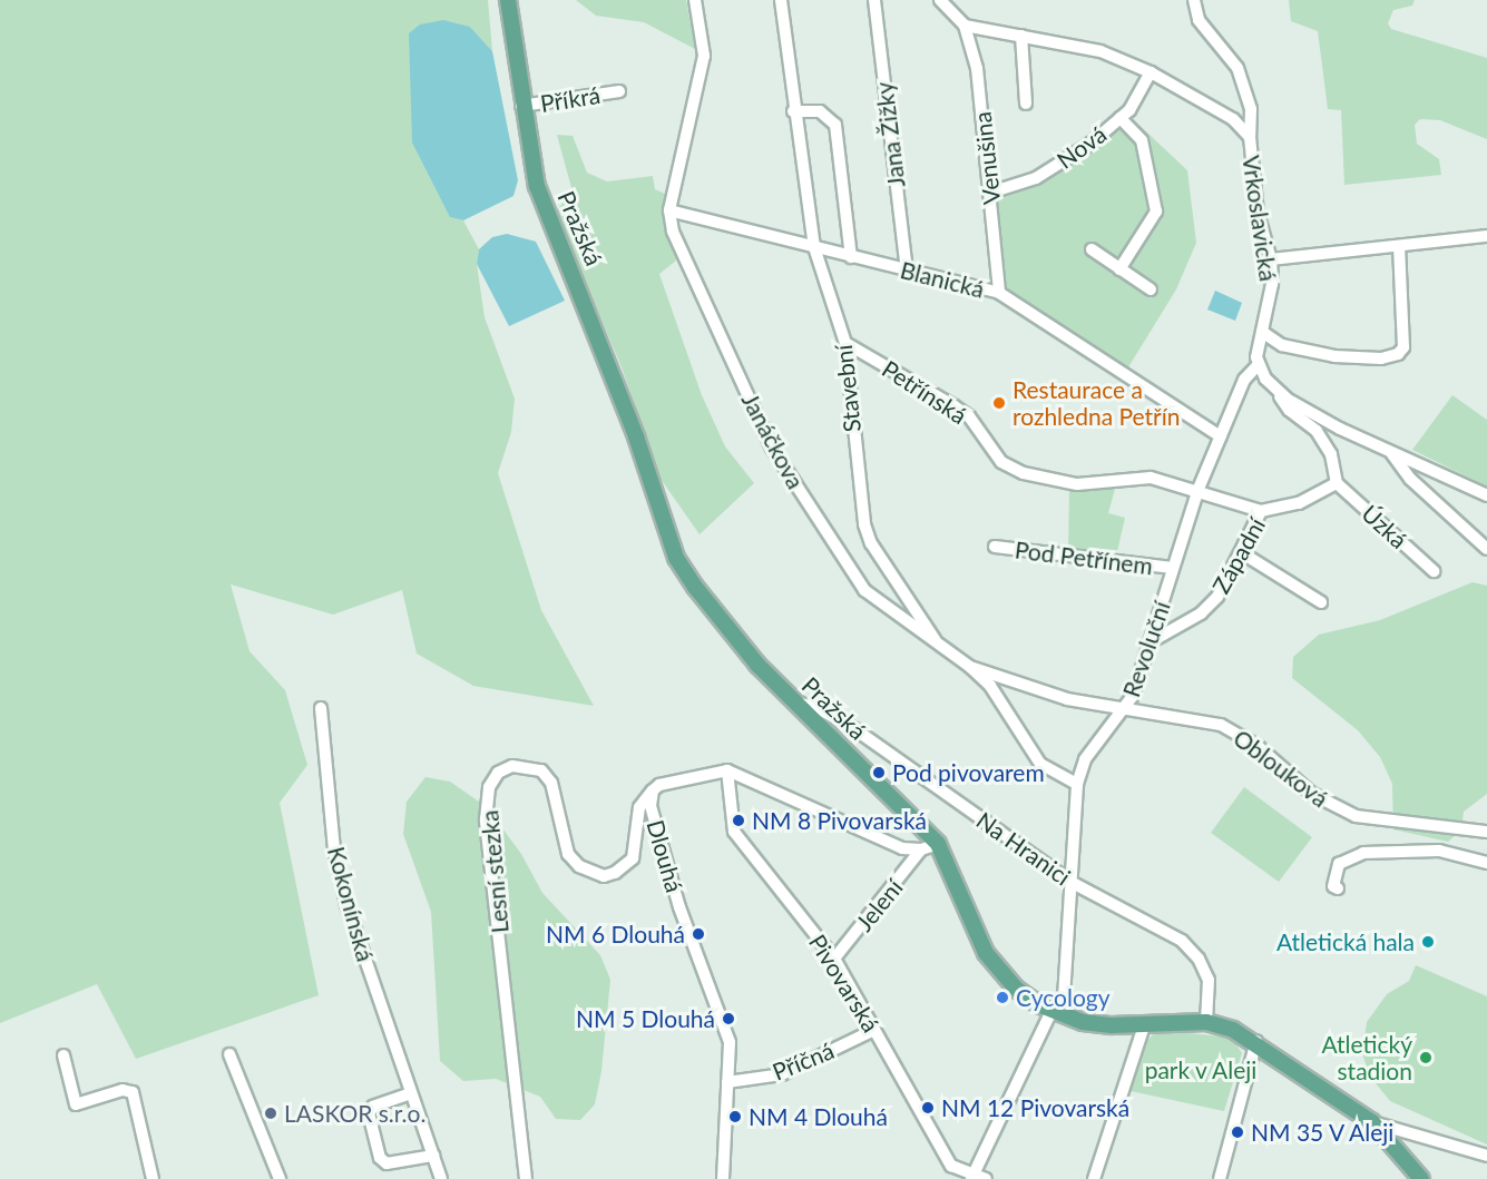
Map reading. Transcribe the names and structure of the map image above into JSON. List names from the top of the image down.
{
  "streets": {
    "main road": ["Pražská"],
    "street": [
      "Příkrá",
      "Jana Žižky",
      "Nová",
      "Venušina",
      "Vrkoslavická",
      "Blanická",
      "Stavební",
      "Petřínská",
      "Janáčkova",
      "Úzká",
      "Západní",
      "Pod Petřínem",
      "Revoluční",
      "Oblouková",
      "Na Hranici",
      "Dlouhá",
      "Lesní stezka",
      "Kokonínská",
      "Jelení",
      "Pivovarská",
      "Příčná"
    ]
  },
  "crossings": [
    ["Příkrá", "Pražská"],
    ["Jana Žižky", "Blanická"],
    ["Nová", "Venušina"],
    ["Nová", "Vrkoslavická"],
    ["Venušina", "Vrkoslavická"],
    ["Venušina", "Blanická"],
    ["Vrkoslavická", "Revoluční"],
    ["Pražská", "Revoluční"],
    ["Pražská", "Na Hranici"],
    ["Blanická", "Stavební"],
    ["Blanická", "Janáčkova"],
    ["Blanická", "Revoluční"],
    ["Stavební", "Petřínská"],
    ["Stavební", "Janáčkova"],
    ["Petřínská", "Západní"],
    ["Petřínská", "Revoluční"],
    ["Janáčkova", "Revoluční"],
    ["Janáčkova", "Oblouková"],
    ["Úzká", "Západní"],
    ["Západní", "Revoluční"],
    ["Pod Petřínem", "Revoluční"],
    ["Revoluční", "Oblouková"],
    ["Revoluční", "Na Hranici"],
    ["Revoluční", "Pivovarská"],
    ["Dlouhá", "Lesní stezka"],
    ["Dlouhá", "Pivovarská"],
    ["Dlouhá", "Příčná"],
    ["Jelení", "Pivovarská"],
    ["Pivovarská", "Příčná"]
  ],
  "parks": ["park v Aleji"],
  "places": [
    "Restaurace a rozhledna Petřín",
    "Pod pivovarem",
    "NM 8 Pivovarská",
    "NM 6 Dlouhá",
    "Atletická hala",
    "Cycology",
    "NM 5 Dlouhá",
    "Atletický stadion",
    "NM 12 Pivovarská",
    "LASKOR s.r.o.",
    "NM 4 Dlouhá",
    "NM 35 V Aleji"
  ]
}
